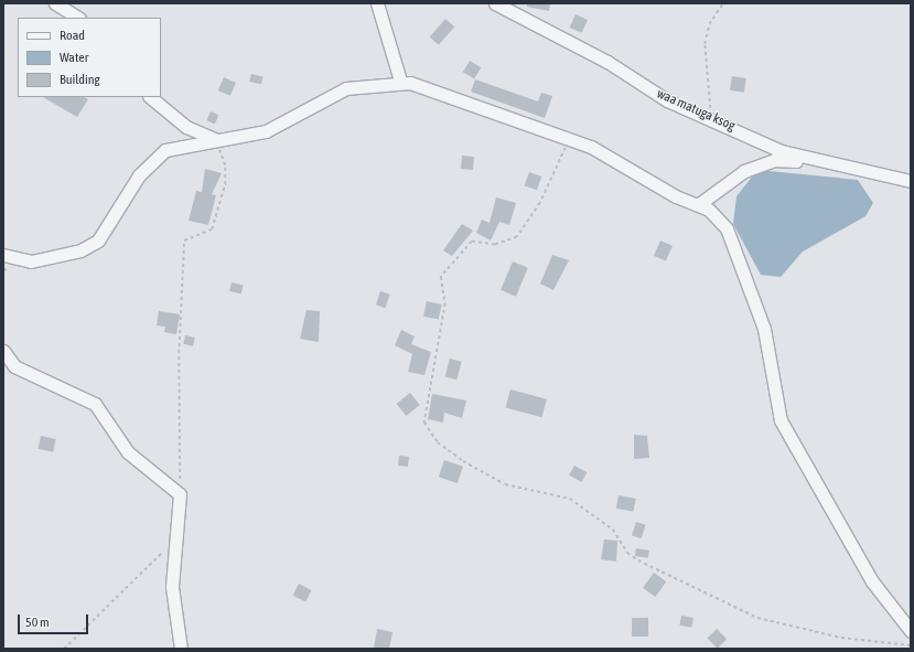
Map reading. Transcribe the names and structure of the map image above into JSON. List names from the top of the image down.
{
  "streets": {
    "street": ["waa matuga ksog"]
  },
  "legend": ["Road", "Water", "Building"],
  "scale_bar": "50 m"
}
